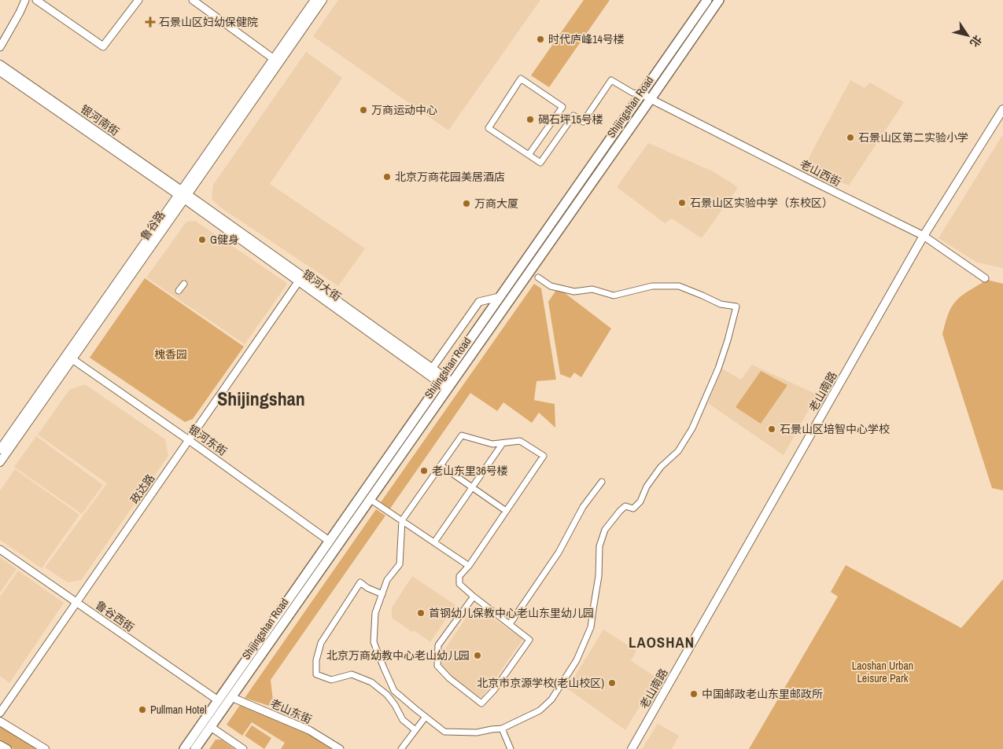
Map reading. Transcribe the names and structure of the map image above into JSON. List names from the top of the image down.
{
  "streets": {
    "highway": ["Shijingshan Road"],
    "main road": [
      "银河南街",
      "鲁谷路",
      "银河大街",
      "老山南路"
    ],
    "street": [
      "老山西街",
      "银河东街",
      "政达路",
      "鲁谷西街",
      "老山东街"
    ]
  },
  "crossings": [
    ["Shijingshan Road", "老山西街"],
    ["Shijingshan Road", "银河大街"],
    ["Shijingshan Road", "银河东街"],
    ["Shijingshan Road", "鲁谷西街"],
    ["Shijingshan Road", "老山东街"],
    ["银河南街", "鲁谷路"],
    ["银河南街", "银河大街"],
    ["老山西街", "老山南路"],
    ["鲁谷路", "银河大街"],
    ["鲁谷路", "银河东街"],
    ["银河大街", "政达路"],
    ["银河东街", "政达路"],
    ["政达路", "鲁谷西街"]
  ],
  "districts": ["Shijingshan", "LAOSHAN"],
  "parks": ["槐香园", "Laoshan Urban Leisure Park"],
  "places": {
    "health": ["石景山区妇幼保健院"],
    "other": [
      "时代庐峰14号楼",
      "万商运动中心",
      "碣石坪15号楼",
      "石景山区第二实验小学",
      "北京万商花园美居酒店",
      "石景山区实验中学（东校区）",
      "万商大厦",
      "G健身",
      "石景山区培智中心学校",
      "老山东里36号楼",
      "首钢幼儿保教中心老山东里幼儿园",
      "北京万商幼教中心老山幼儿园",
      "北京市京源学校(老山校区)",
      "中国邮政老山东里邮政所",
      "Pullman Hotel"
    ]
  },
  "north": "bottom right"
}
